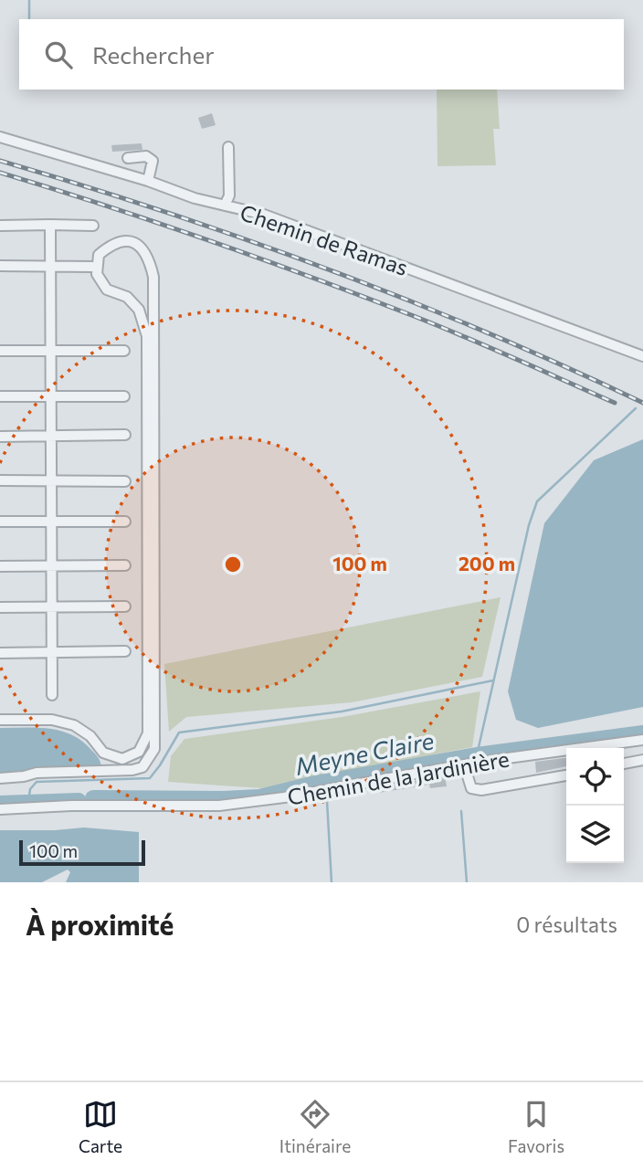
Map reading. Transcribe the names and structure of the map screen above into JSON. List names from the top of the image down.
{
  "streets": {
    "street": ["Chemin de Ramas", "Chemin de la Jardinière"]
  },
  "water": ["Meyne Claire"],
  "scale_bar": "100 m",
  "page": {
    "search": "Rechercher",
    "scale": "100 m",
    "heading": ["À proximité", "0 résultats"],
    "nav": ["Carte", "Itinéraire", "Favoris"]
  },
  "rings": ["100 m", "200 m"]
}
